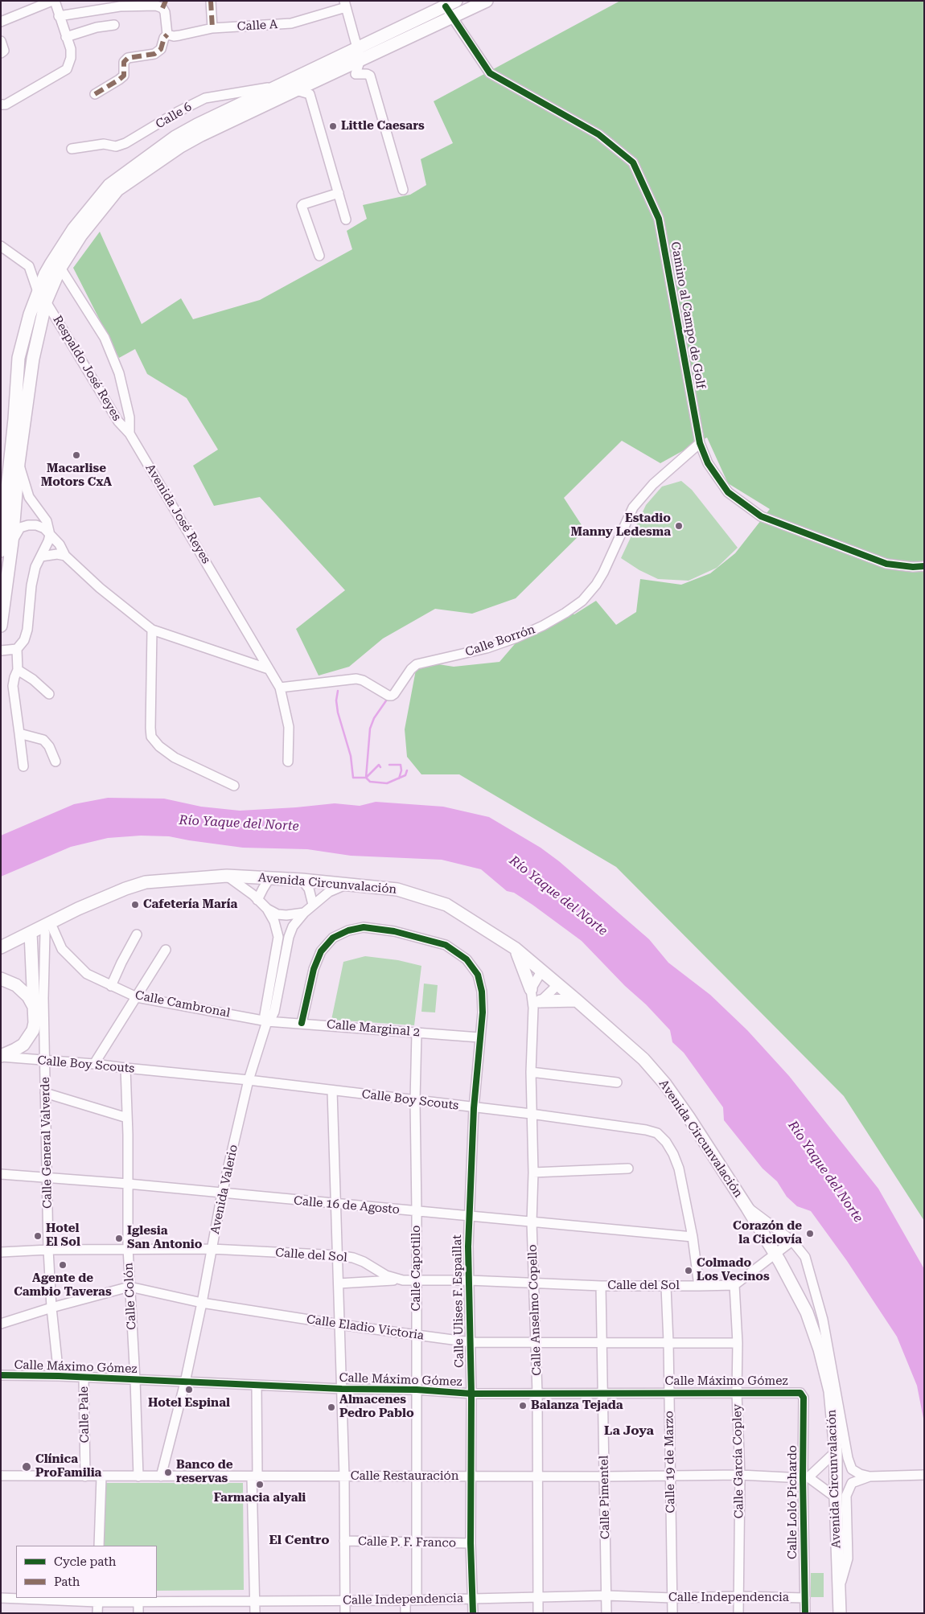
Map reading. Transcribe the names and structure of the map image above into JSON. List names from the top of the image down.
{
  "streets": {
    "main road": ["Avenida Circunvalación"],
    "street": [
      "Calle A",
      "Calle 6",
      "Camino al Campo de Golf",
      "Respaldo José Reyes",
      "Avenida José Reyes",
      "Calle Borrón",
      "Calle Cambronal",
      "Calle Marginal 2",
      "Calle Boy Scouts",
      "Calle General Valverde",
      "Avenida Valerio",
      "Calle 16 de Agosto",
      "Calle del Sol",
      "Calle Capotillo",
      "Calle Colón",
      "Calle Ulises F. Espaillat",
      "Calle Anselmo Copello",
      "Calle Eladio Victoria",
      "Calle Máximo Gómez",
      "Calle Pale",
      "Calle García Copley",
      "Calle 19 de Marzo",
      "Calle Restauración",
      "Calle Pimentel",
      "Calle Loló Pichardo",
      "Calle P. F. Franco",
      "Calle Independencia"
    ]
  },
  "crossings": [
    ["Camino al Campo de Golf", "Calle Borrón"],
    ["Respaldo José Reyes", "Avenida José Reyes"],
    ["Avenida José Reyes", "Calle Borrón"],
    ["Avenida Circunvalación", "Calle Cambronal"],
    ["Avenida Circunvalación", "Calle General Valverde"],
    ["Avenida Circunvalación", "Avenida Valerio"],
    ["Calle Cambronal", "Calle Marginal 2"],
    ["Calle Cambronal", "Calle General Valverde"],
    ["Calle Cambronal", "Avenida Valerio"],
    ["Calle Marginal 2", "Avenida Valerio"],
    ["Calle Marginal 2", "Calle Capotillo"],
    ["Calle Marginal 2", "Calle Ulises F. Espaillat"],
    ["Calle Boy Scouts", "Calle General Valverde"],
    ["Calle Boy Scouts", "Avenida Valerio"],
    ["Calle Boy Scouts", "Calle 16 de Agosto"],
    ["Calle Boy Scouts", "Calle del Sol"],
    ["Calle Boy Scouts", "Calle Capotillo"],
    ["Calle Boy Scouts", "Calle Colón"],
    ["Calle Boy Scouts", "Calle Ulises F. Espaillat"],
    ["Calle Boy Scouts", "Calle Anselmo Copello"],
    ["Calle General Valverde", "Calle 16 de Agosto"],
    ["Calle General Valverde", "Calle del Sol"],
    ["Calle General Valverde", "Calle Eladio Victoria"],
    ["Calle General Valverde", "Calle Máximo Gómez"],
    ["Avenida Valerio", "Calle 16 de Agosto"],
    ["Avenida Valerio", "Calle del Sol"],
    ["Avenida Valerio", "Calle Eladio Victoria"],
    ["Avenida Valerio", "Calle Máximo Gómez"],
    ["Avenida Valerio", "Calle Restauración"],
    ["Calle 16 de Agosto", "Calle Capotillo"],
    ["Calle 16 de Agosto", "Calle Colón"],
    ["Calle 16 de Agosto", "Calle Ulises F. Espaillat"],
    ["Calle 16 de Agosto", "Calle Anselmo Copello"],
    ["Calle del Sol", "Calle Capotillo"],
    ["Calle del Sol", "Calle Colón"],
    ["Calle del Sol", "Calle Ulises F. Espaillat"],
    ["Calle del Sol", "Calle Anselmo Copello"],
    ["Calle del Sol", "Calle García Copley"],
    ["Calle del Sol", "Calle 19 de Marzo"],
    ["Calle del Sol", "Calle Pimentel"],
    ["Calle Capotillo", "Calle Eladio Victoria"],
    ["Calle Capotillo", "Calle Máximo Gómez"],
    ["Calle Capotillo", "Calle Restauración"],
    ["Calle Capotillo", "Calle P. F. Franco"],
    ["Calle Capotillo", "Calle Independencia"],
    ["Calle Colón", "Calle Eladio Victoria"],
    ["Calle Colón", "Calle Máximo Gómez"],
    ["Calle Colón", "Calle Restauración"],
    ["Calle Ulises F. Espaillat", "Calle Eladio Victoria"],
    ["Calle Ulises F. Espaillat", "Calle Máximo Gómez"],
    ["Calle Ulises F. Espaillat", "Calle Restauración"],
    ["Calle Ulises F. Espaillat", "Calle P. F. Franco"],
    ["Calle Ulises F. Espaillat", "Calle Independencia"],
    ["Calle Anselmo Copello", "Calle Eladio Victoria"],
    ["Calle Anselmo Copello", "Calle Máximo Gómez"],
    ["Calle Anselmo Copello", "Calle Restauración"],
    ["Calle Anselmo Copello", "Calle Independencia"],
    ["Calle Eladio Victoria", "Calle García Copley"],
    ["Calle Eladio Victoria", "Calle 19 de Marzo"],
    ["Calle Eladio Victoria", "Calle Pimentel"],
    ["Calle Máximo Gómez", "Calle Pale"],
    ["Calle Máximo Gómez", "Calle García Copley"],
    ["Calle Máximo Gómez", "Calle 19 de Marzo"],
    ["Calle Máximo Gómez", "Calle Pimentel"],
    ["Calle Máximo Gómez", "Calle Loló Pichardo"],
    ["Calle Pale", "Calle Restauración"],
    ["Calle García Copley", "Calle Restauración"],
    ["Calle García Copley", "Calle Independencia"],
    ["Calle 19 de Marzo", "Calle Restauración"],
    ["Calle 19 de Marzo", "Calle Independencia"],
    ["Calle Restauración", "Calle Pimentel"],
    ["Calle Restauración", "Calle Loló Pichardo"],
    ["Calle Pimentel", "Calle Independencia"],
    ["Calle Loló Pichardo", "Calle Independencia"]
  ],
  "districts": ["La Joya", "El Centro"],
  "water": ["Río Yaque del Norte"],
  "places": [
    "Little Caesars",
    "Macarlise Motors CxA",
    "Estadio Manny Ledesma",
    "Cafetería María",
    "Corazón de la Ciclovía",
    "Hotel El Sol",
    "Iglesia San Antonio",
    "Agente de Cambio Taveras",
    "Colmado Los Vecinos",
    "Hotel Espinal",
    "Balanza Tejada",
    "Almacenes Pedro Pablo",
    "Clínica ProFamilia",
    "Banco de reservas",
    "Farmacia alyali"
  ],
  "legend": ["Cycle path", "Path"]
}
